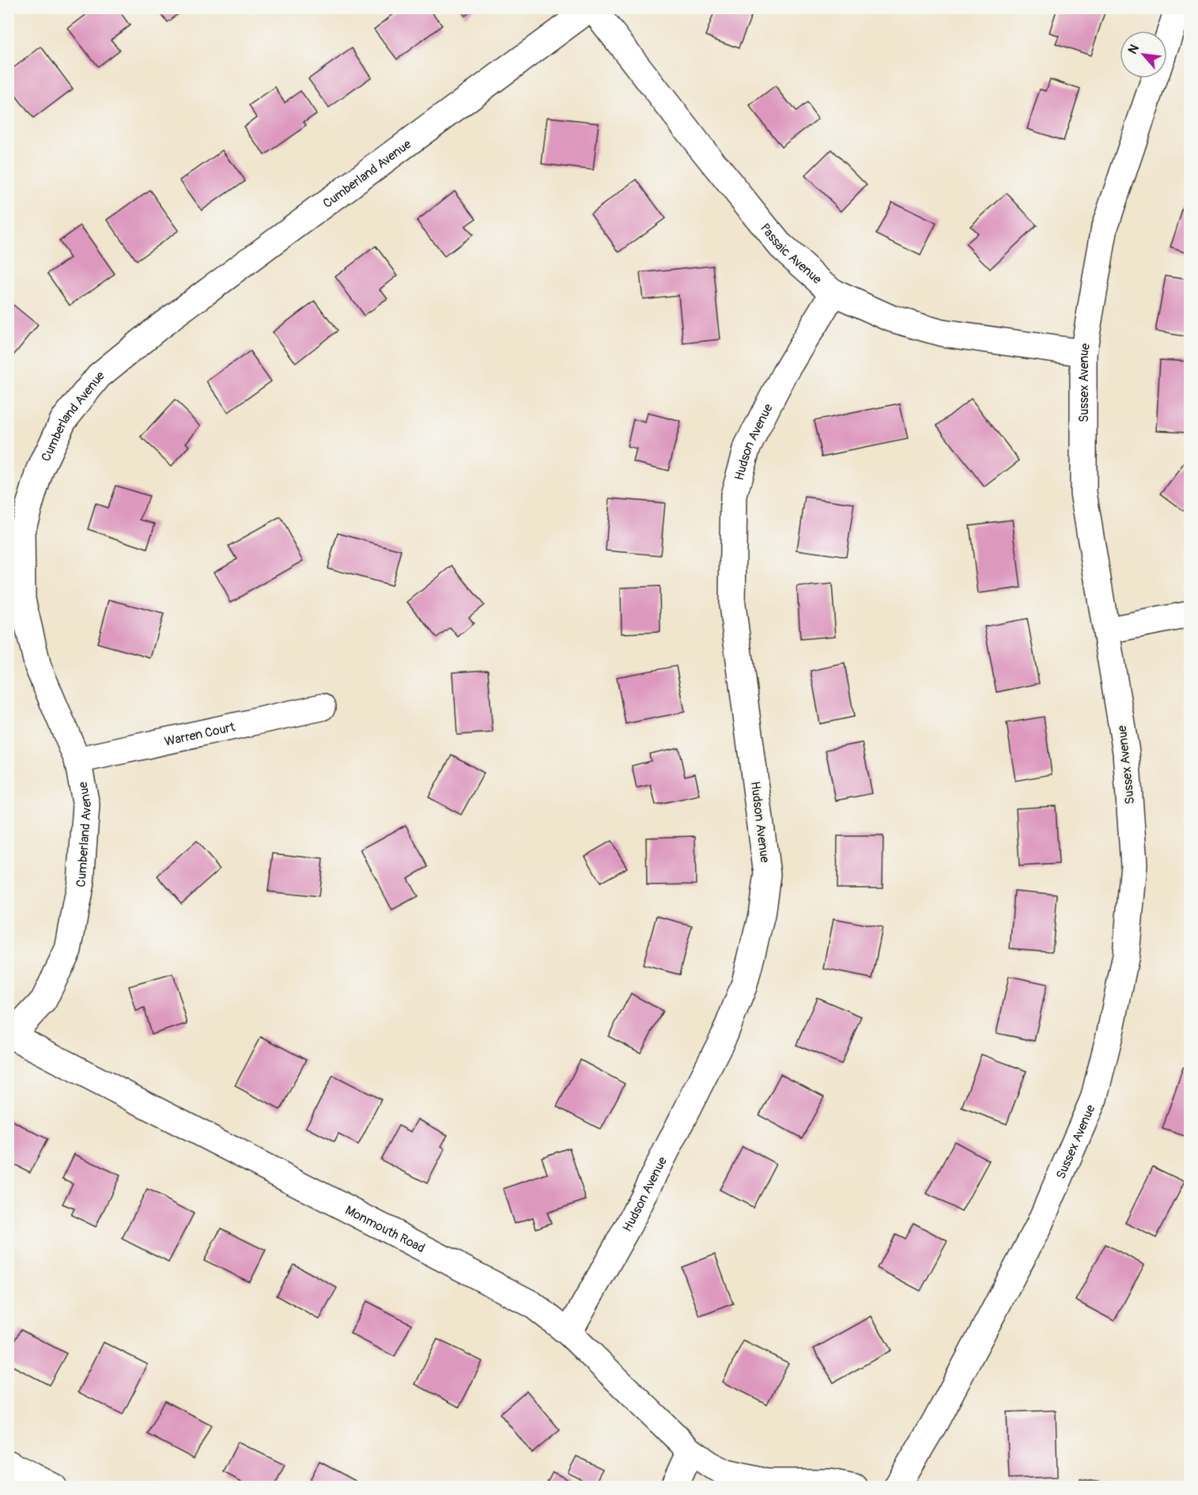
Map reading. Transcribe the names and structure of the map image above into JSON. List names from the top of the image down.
{
  "streets": {
    "street": [
      "Cumberland Avenue",
      "Passaic Avenue",
      "Sussex Avenue",
      "Hudson Avenue",
      "Warren Court",
      "Monmouth Road"
    ]
  },
  "crossings": [
    ["Cumberland Avenue", "Passaic Avenue"],
    ["Cumberland Avenue", "Warren Court"],
    ["Cumberland Avenue", "Monmouth Road"],
    ["Passaic Avenue", "Sussex Avenue"],
    ["Passaic Avenue", "Hudson Avenue"],
    ["Hudson Avenue", "Monmouth Road"]
  ],
  "north": "top left"
}
